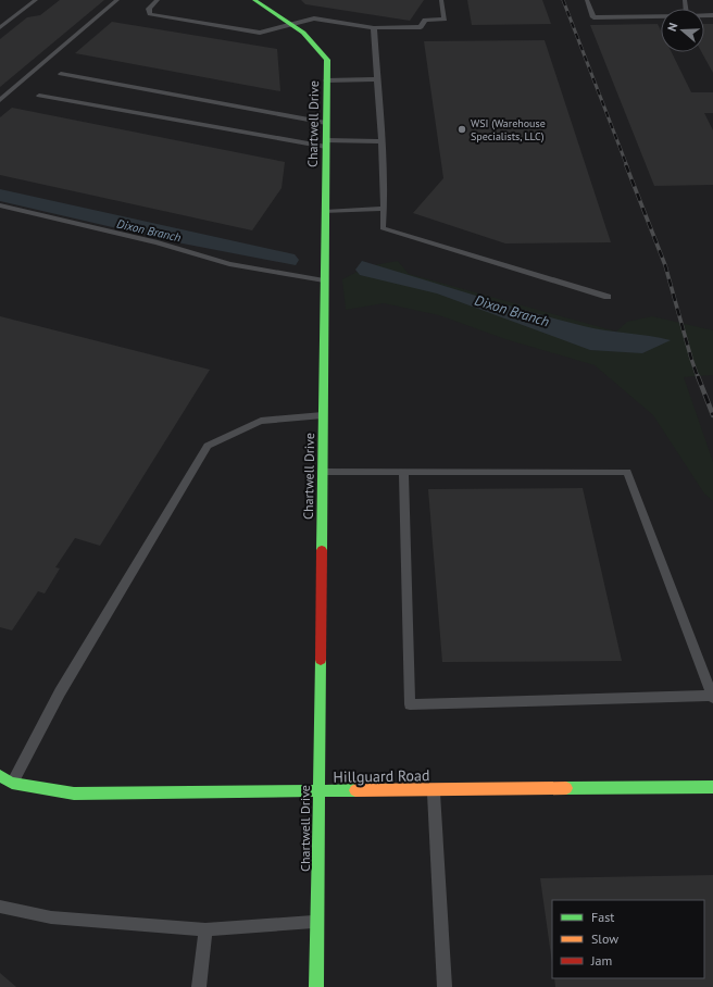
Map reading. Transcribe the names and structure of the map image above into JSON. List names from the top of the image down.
{
  "streets": {
    "street": ["Chartwell Drive", "Hillguard Road"]
  },
  "crossings": [
    ["Chartwell Drive", "Hillguard Road"]
  ],
  "water": ["Dixon Branch"],
  "places": ["WSI (Warehouse Specialists, LLC)"],
  "legend": ["Fast", "Slow", "Jam"],
  "north": "left"
}
